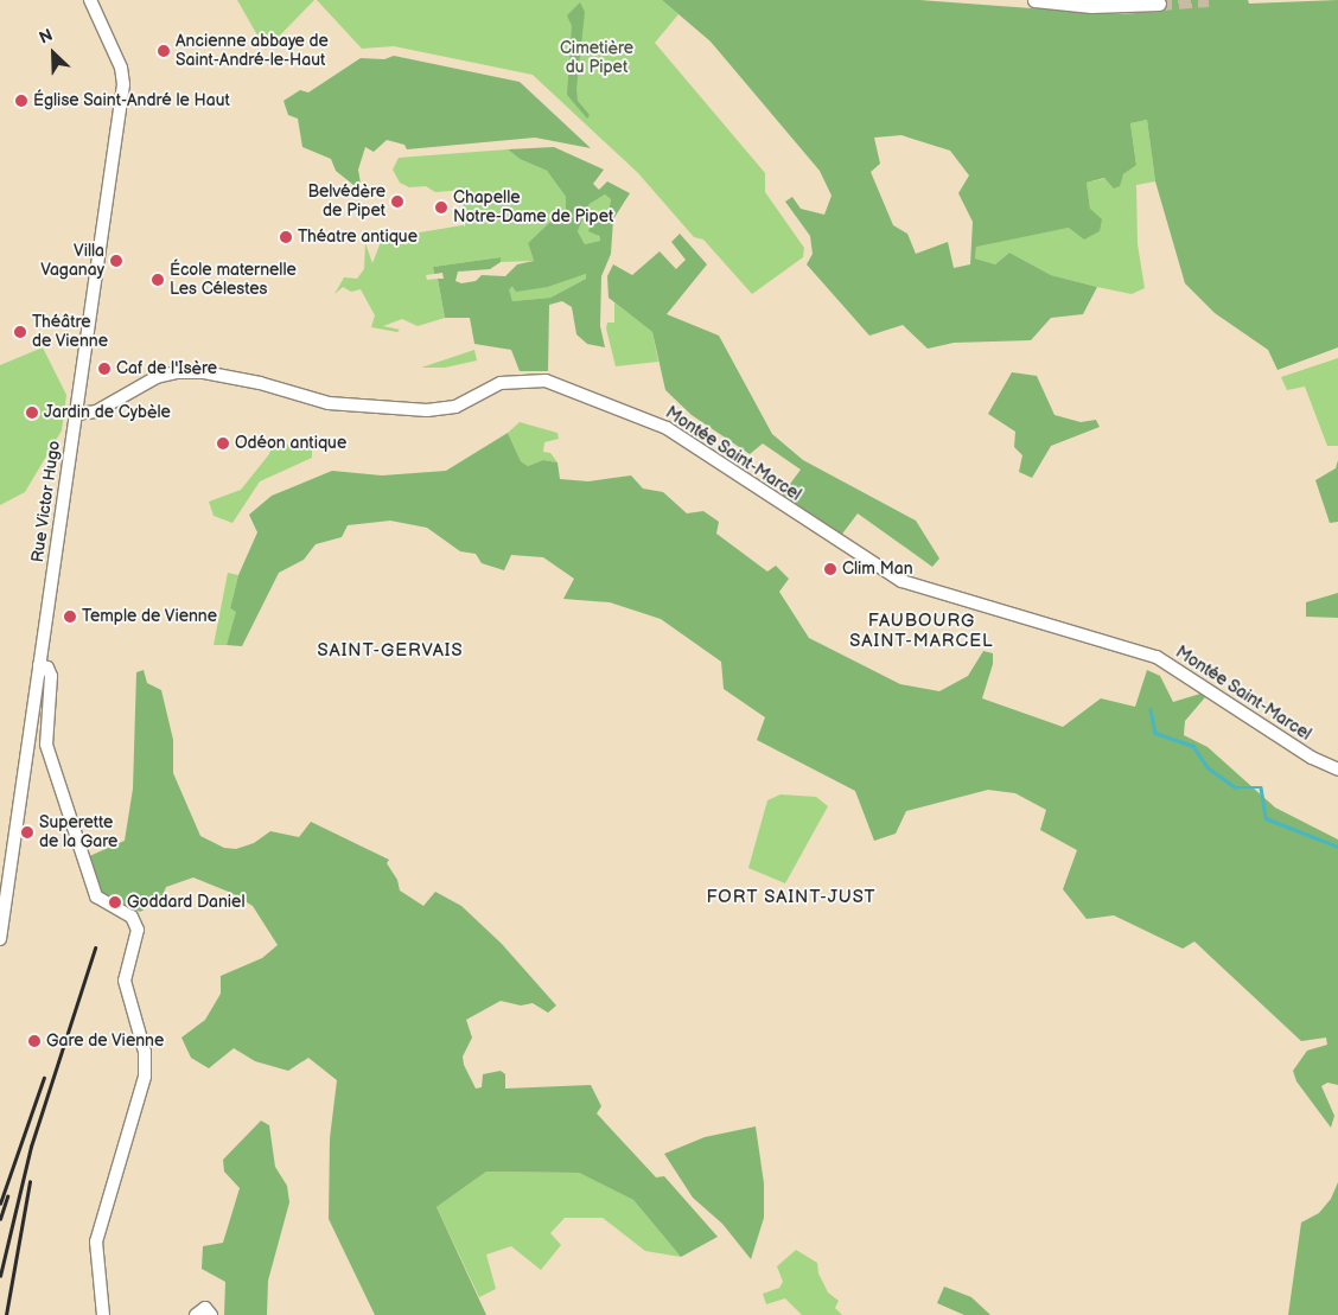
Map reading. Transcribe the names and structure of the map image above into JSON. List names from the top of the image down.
{
  "streets": {
    "main road": ["Montée Saint-Marcel", "Rue Victor Hugo"]
  },
  "crossings": [
    ["Montée Saint-Marcel", "Rue Victor Hugo"]
  ],
  "districts": ["FAUBOURG SAINT-MARCEL", "SAINT-GERVAIS", "FORT SAINT-JUST"],
  "parks": ["Cimetière du Pipet"],
  "places": [
    "Ancienne abbaye de Saint-André-le-Haut",
    "Église Saint-André le Haut",
    "Belvédère de Pipet",
    "Chapelle Notre-Dame de Pipet",
    "Théatre antique",
    "Villa Vaganay",
    "École maternelle Les Célestes",
    "Théâtre de Vienne",
    "Caf de l'Isère",
    "Jardin de Cybèle",
    "Odéon antique",
    "Clim Man",
    "Temple de Vienne",
    "Superette de la Gare",
    "Goddard Daniel",
    "Gare de Vienne"
  ],
  "north": "top left"
}
